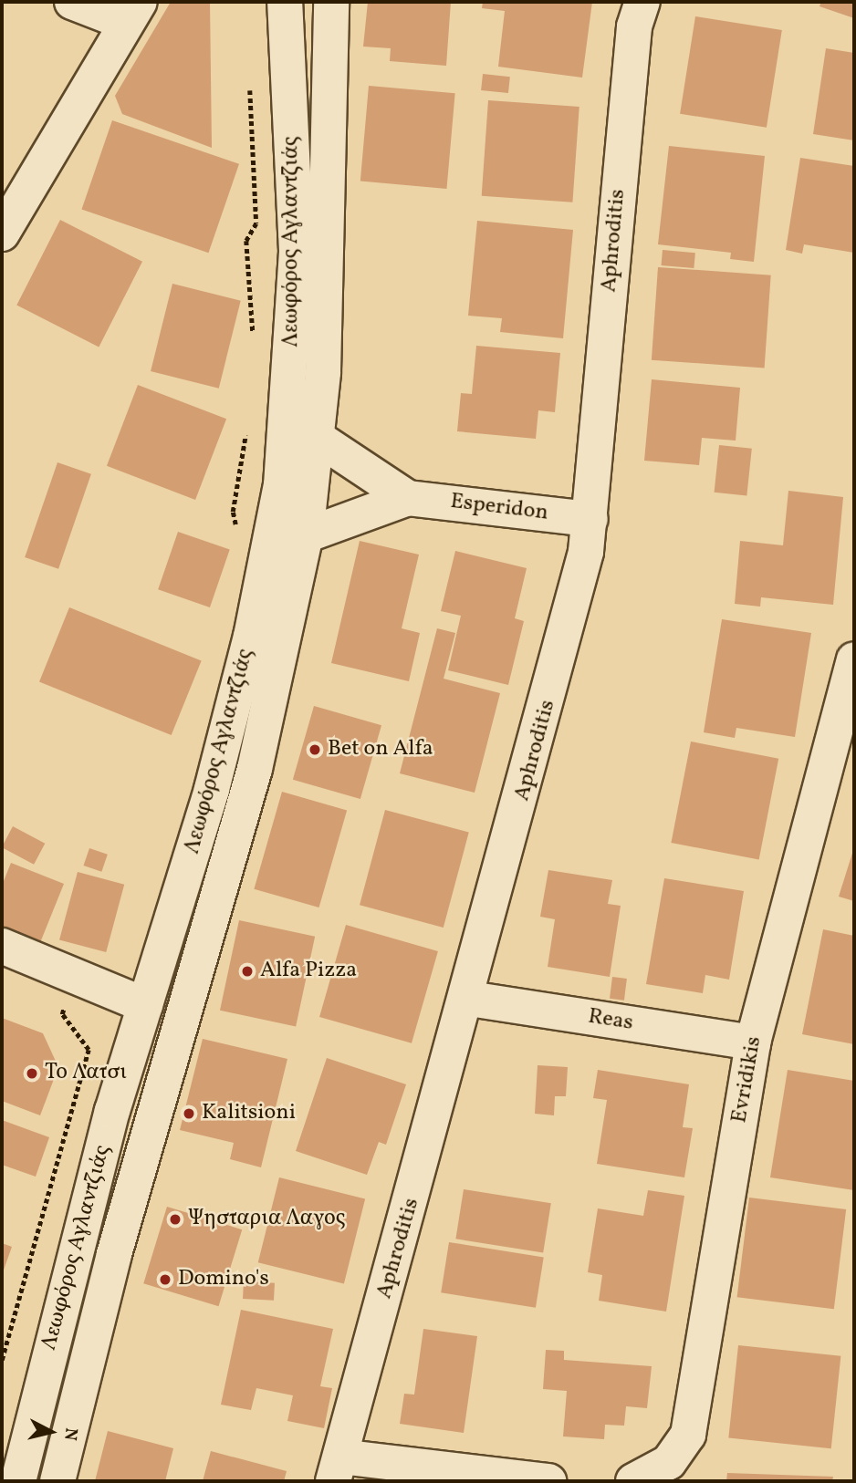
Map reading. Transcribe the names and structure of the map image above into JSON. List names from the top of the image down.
{
  "streets": {
    "street": [
      "Aphroditis",
      "Λεωφόρος Αγλαντζιάς",
      "Esperidon",
      "Reas",
      "Evridikis"
    ]
  },
  "crossings": [
    ["Aphroditis", "Esperidon"],
    ["Aphroditis", "Reas"],
    ["Λεωφόρος Αγλαντζιάς", "Esperidon"],
    ["Reas", "Evridikis"]
  ],
  "places": [
    "Bet on Alfa",
    "Alfa Pizza",
    "Το Λατσι",
    "Kalitsioni",
    "Ψησταρια Λαγος",
    "Domino's"
  ],
  "north": "right"
}
